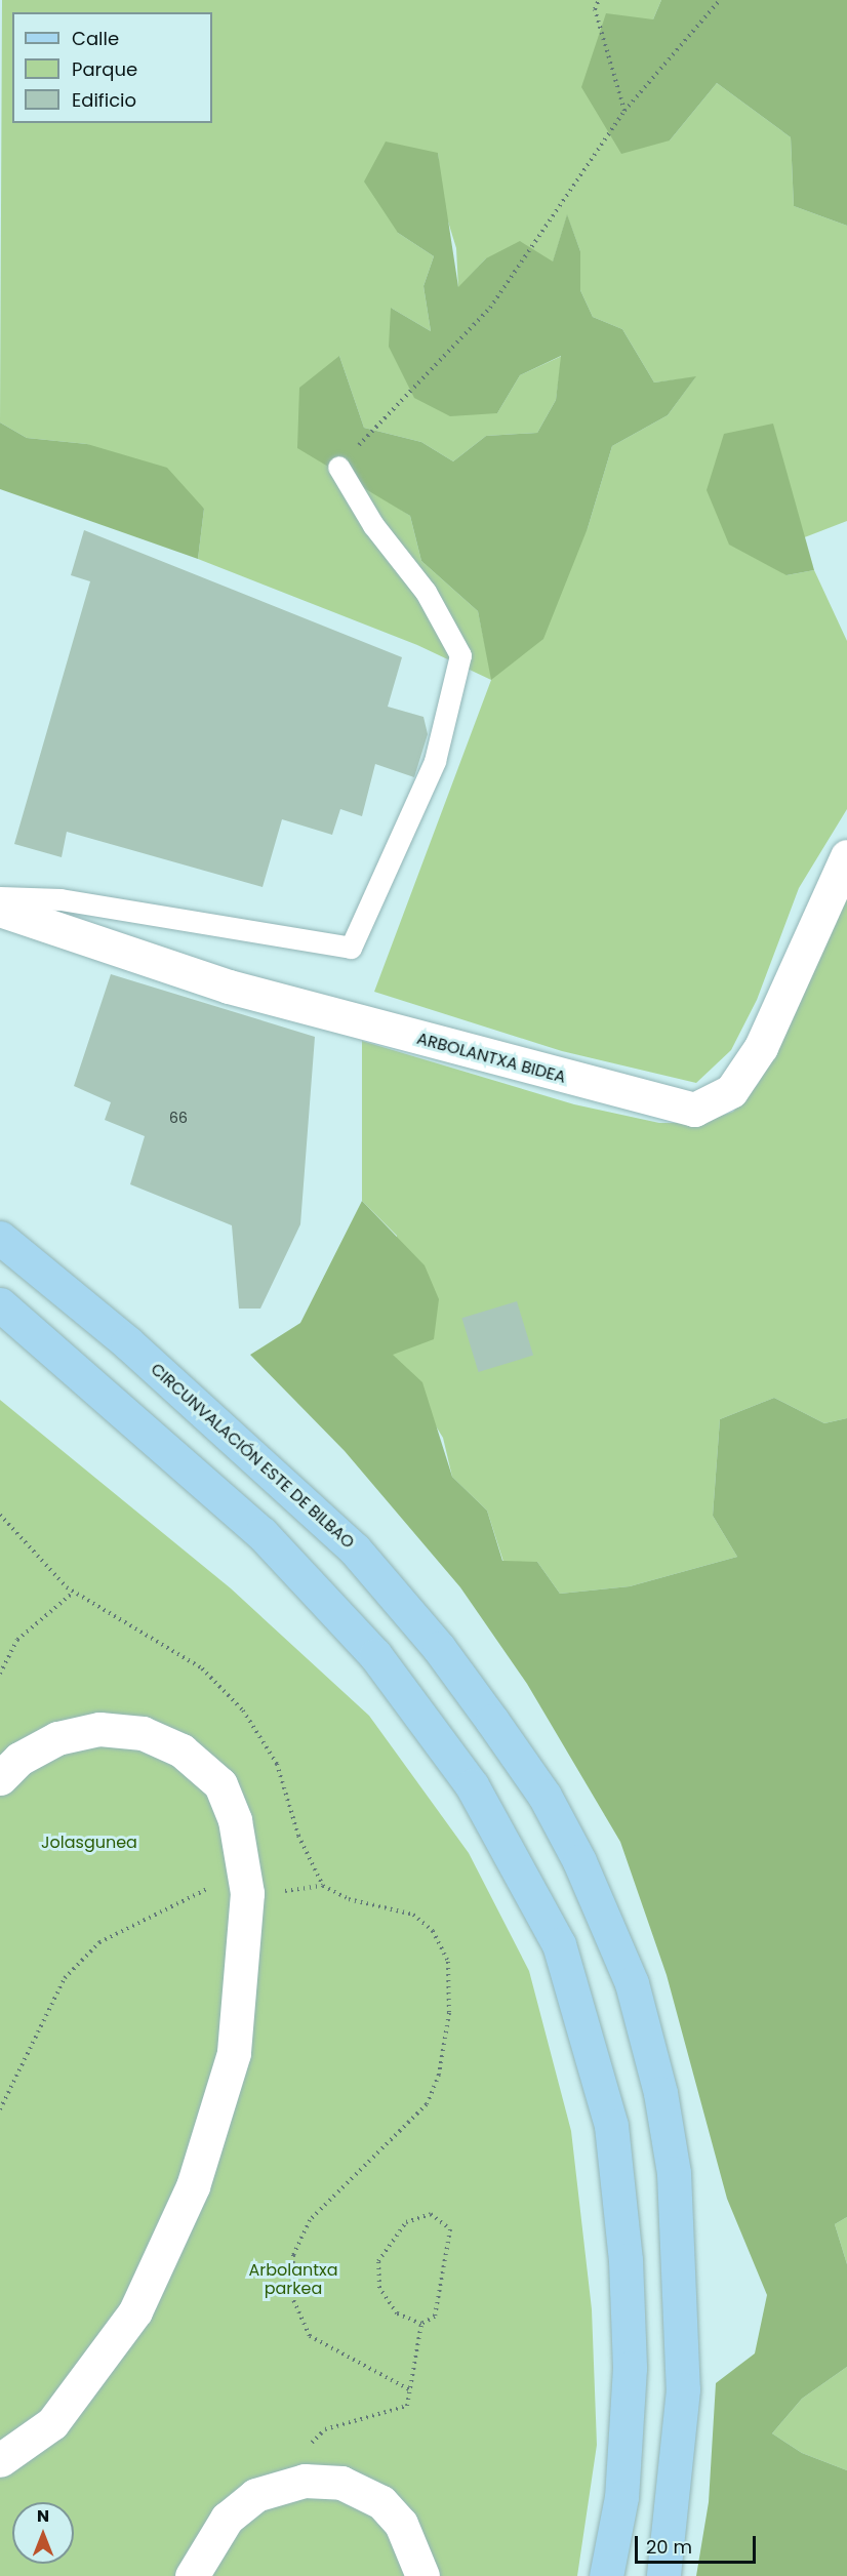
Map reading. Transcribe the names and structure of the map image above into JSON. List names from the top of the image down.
{
  "streets": {
    "main road": ["CIRCUNVALACIÓN ESTE DE BILBAO"],
    "street": ["ARBOLANTXA BIDEA"]
  },
  "parks": ["Jolasgunea", "Arbolantxa parkea"],
  "house_numbers": ["66"],
  "legend": ["Calle", "Parque", "Edificio"],
  "scale_bar": "20 m",
  "north": "top"
}
